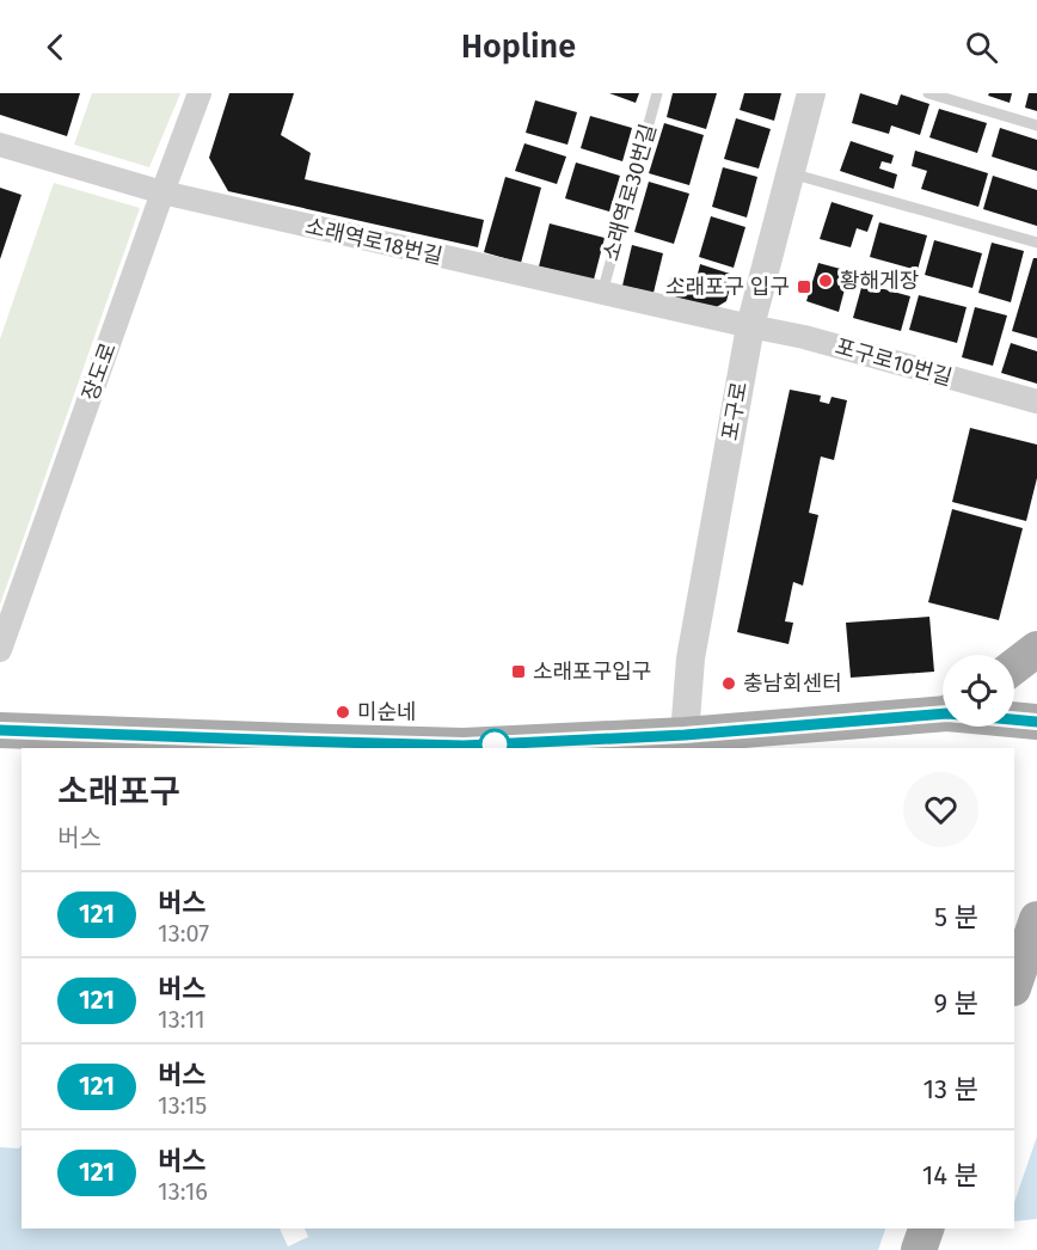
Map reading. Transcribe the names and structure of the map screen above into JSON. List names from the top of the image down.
{
  "streets": {
    "street": [
      "소래역로18번길",
      "포구로10번길",
      "장도로",
      "포구로"
    ],
    "lane": ["소래역로30번길"]
  },
  "crossings": [
    ["소래역로30번길", "소래역로18번길"],
    ["소래역로18번길", "포구로10번길"],
    ["소래역로18번길", "장도로"],
    ["소래역로18번길", "포구로"],
    ["포구로10번길", "포구로"]
  ],
  "places": {
    "other": ["황해게장", "충남회센터", "미순네"],
    "transit": ["소래포구 입구", "소래포구입구"]
  },
  "lines": ["bus line 121"],
  "page": {
    "header": "Hopline",
    "heading": ["소래포구", "버스"],
    "list": [
      {
        "mark": "121",
        "name": "버스",
        "note": "13:07",
        "value": "5 분"
      },
      {
        "mark": "121",
        "name": "버스",
        "note": "13:11",
        "value": "9 분"
      },
      {
        "mark": "121",
        "name": "버스",
        "note": "13:15",
        "value": "13 분"
      },
      {
        "mark": "121",
        "name": "버스",
        "note": "13:16",
        "value": "14 분"
      }
    ]
  }
}
